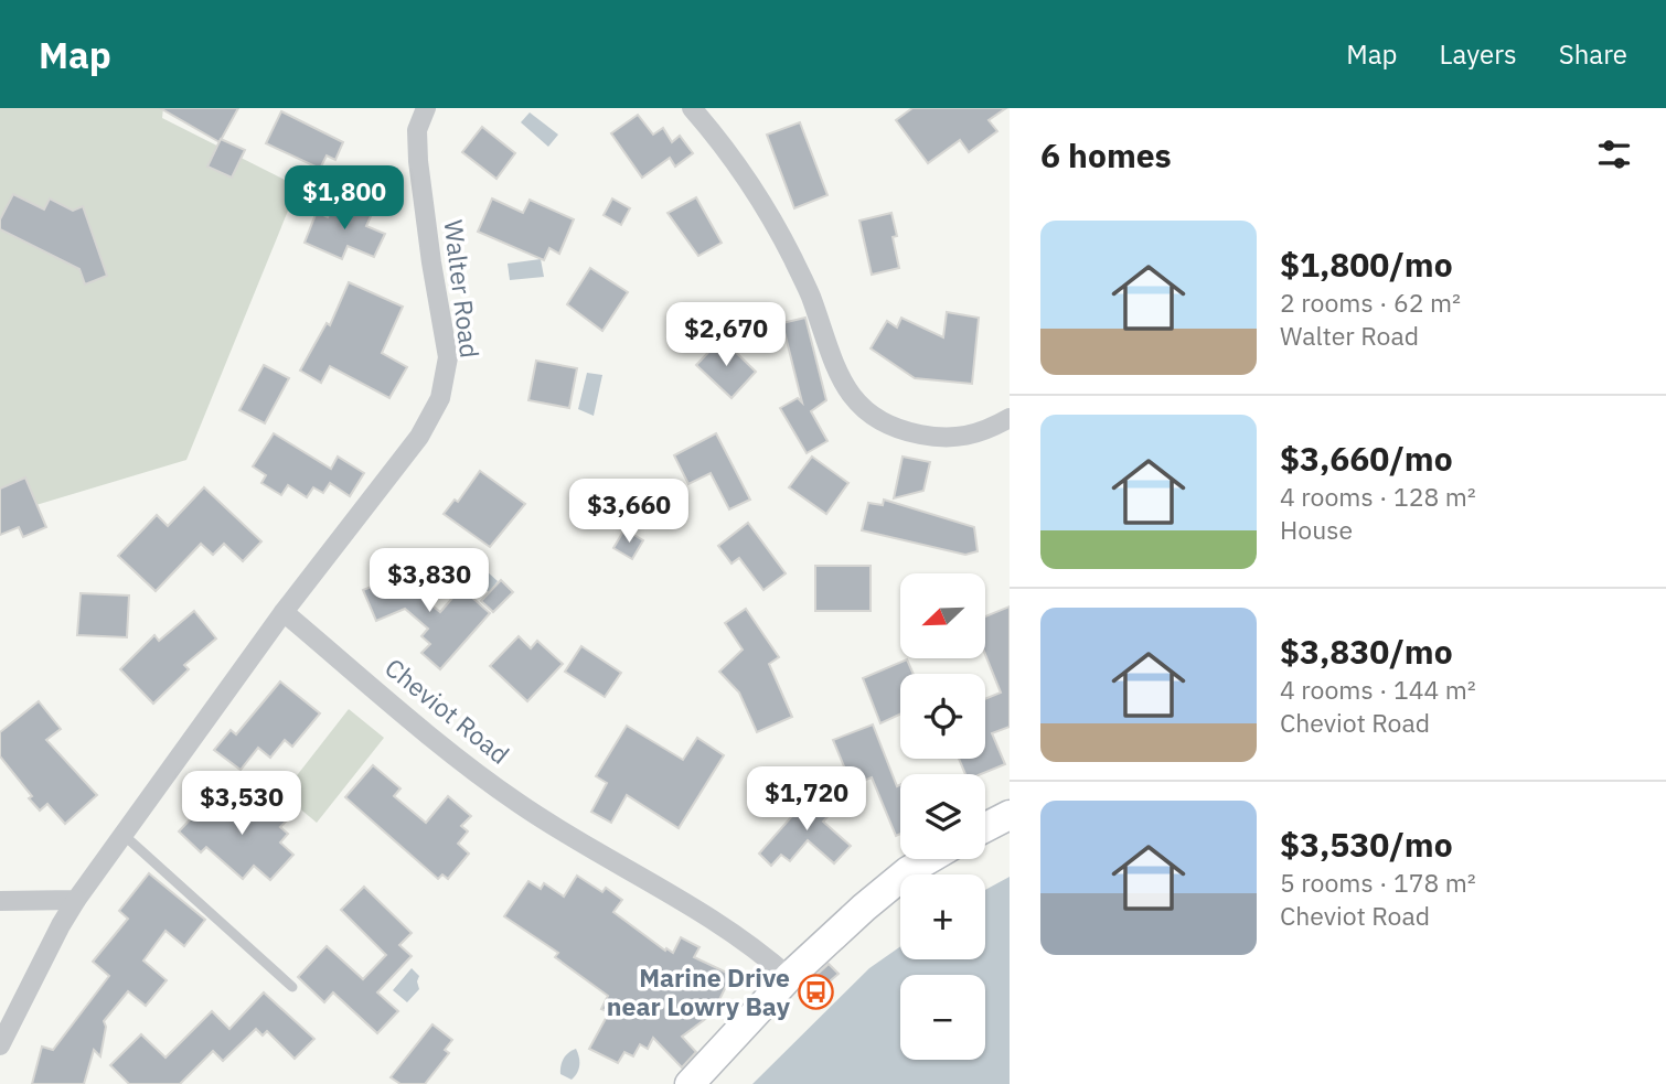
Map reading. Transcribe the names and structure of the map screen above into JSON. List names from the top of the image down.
{
  "streets": {
    "street": ["Walter Road", "Cheviot Road"]
  },
  "crossings": [
    ["Walter Road", "Cheviot Road"]
  ],
  "places": {
    "bus stop": ["Marine Drive near Lowry Bay"]
  },
  "north": "bottom left",
  "page": {
    "header": "Map",
    "nav": ["Map", "Layers", "Share"],
    "heading": "6 homes",
    "price": [
      "$1,800",
      "$2,670",
      "$3,660",
      "$3,830",
      "$1,720",
      "$3,530"
    ],
    "list": [
      {
        "name": "$1,800/mo",
        "note": "2 rooms · 62 m² · Walter Road"
      },
      {
        "name": "$3,660/mo",
        "note": "4 rooms · 128 m² · House"
      },
      {
        "name": "$3,830/mo",
        "note": "4 rooms · 144 m² · Cheviot Road"
      },
      {
        "name": "$3,530/mo",
        "note": "5 rooms · 178 m² · Cheviot Road"
      }
    ],
    "map_buttons": ["+", "−"]
  }
}
